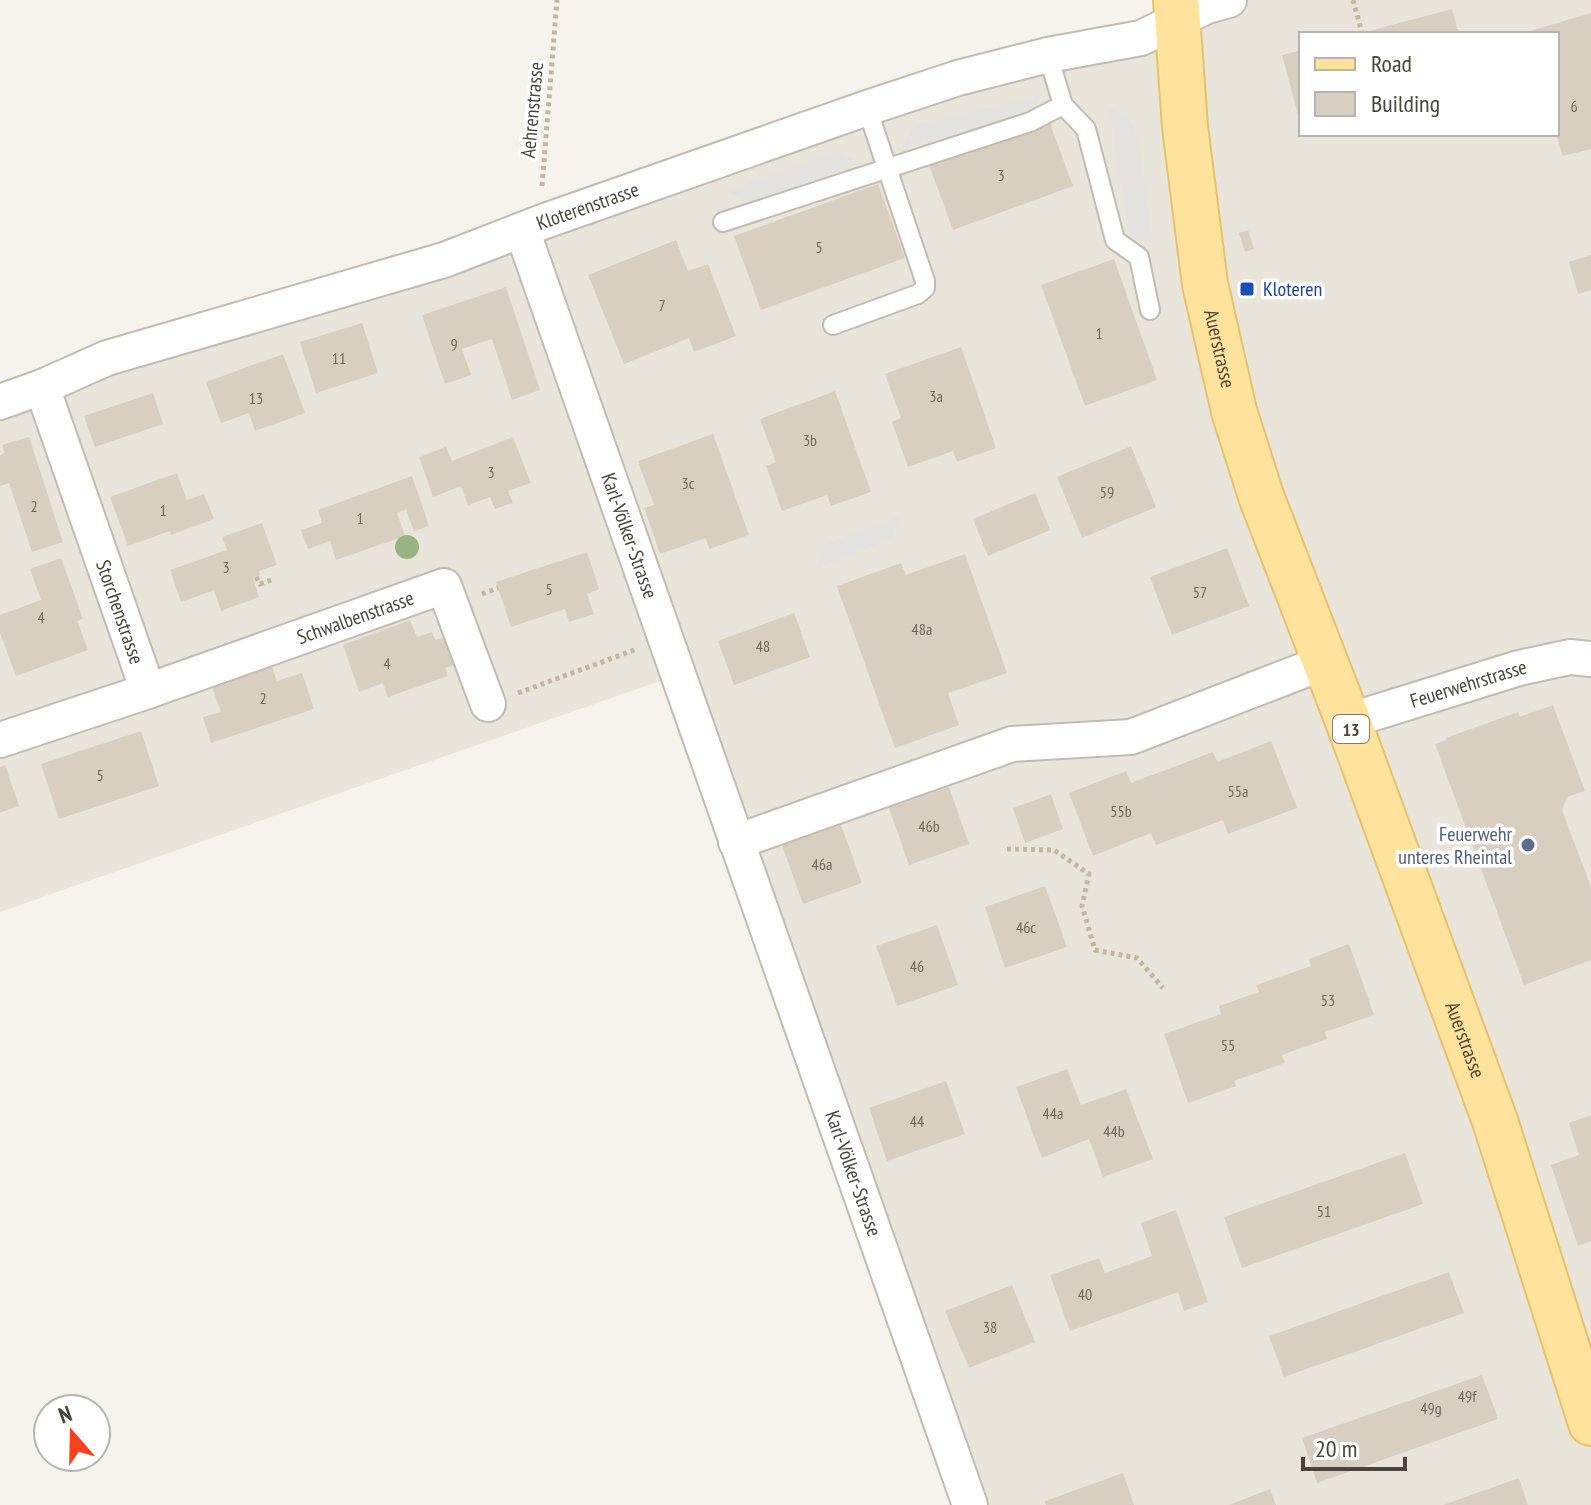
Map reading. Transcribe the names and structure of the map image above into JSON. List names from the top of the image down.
{
  "streets": {
    "main road": ["Auerstrasse", "13"],
    "street": [
      "Kloterenstrasse",
      "Karl-Völker-Strasse",
      "Storchenstrasse",
      "Schwalbenstrasse",
      "Feuerwehrstrasse"
    ],
    "path": ["Aehrenstrasse"]
  },
  "crossings": [
    ["Aehrenstrasse", "Kloterenstrasse"],
    ["Aehrenstrasse", "Karl-Völker-Strasse"],
    ["Kloterenstrasse", "Auerstrasse"],
    ["Kloterenstrasse", "Karl-Völker-Strasse"],
    ["Kloterenstrasse", "Storchenstrasse"],
    ["Auerstrasse", "Feuerwehrstrasse"],
    ["Storchenstrasse", "Schwalbenstrasse"]
  ],
  "places": {
    "transit": ["Kloteren"],
    "other": ["Feuerwehr unteres Rheintal"]
  },
  "house_numbers": [
    "6",
    "3",
    "5",
    "7",
    "1",
    "9",
    "11",
    "3a",
    "13",
    "3b",
    "3",
    "3c",
    "59",
    "2",
    "1",
    "1",
    "3",
    "5",
    "57",
    "4",
    "48a",
    "48",
    "4",
    "2",
    "5",
    "55a",
    "55b",
    "46b",
    "46a",
    "46c",
    "46",
    "53",
    "55",
    "44a",
    "44",
    "44b",
    "51",
    "40",
    "38",
    "49f",
    "49g"
  ],
  "legend": ["Road", "Building"],
  "scale_bar": "20 m",
  "north": "top"
}
